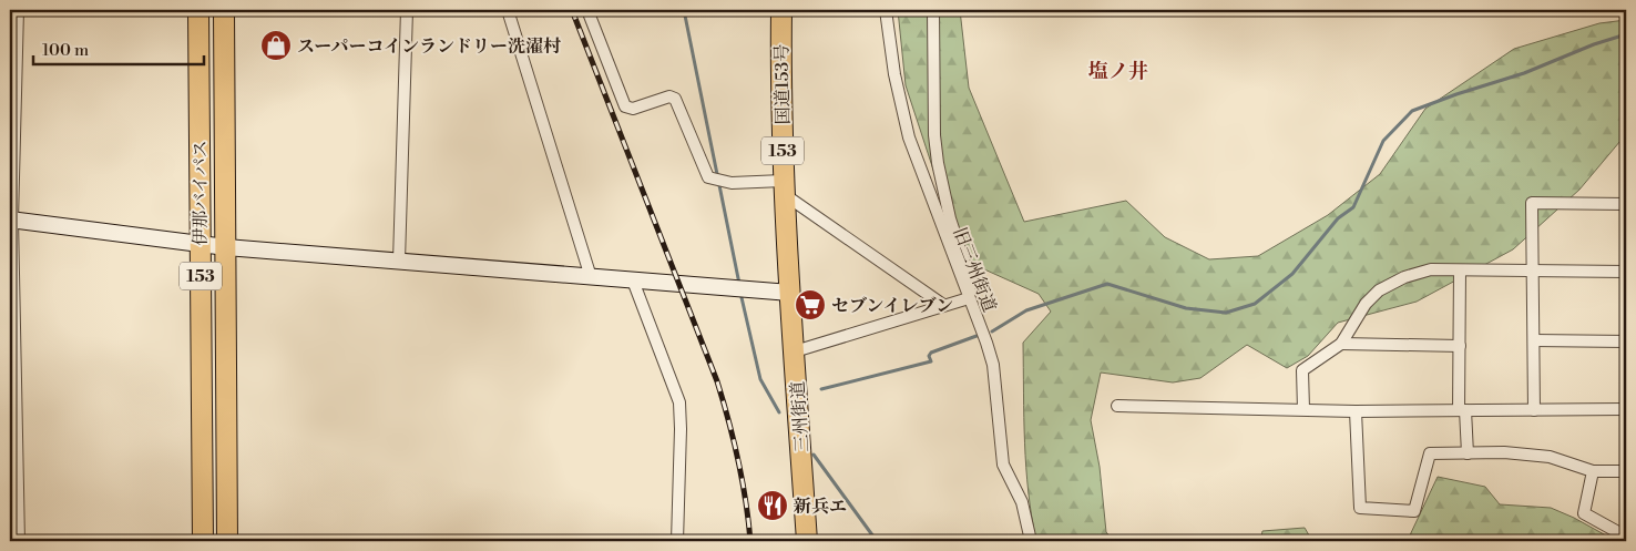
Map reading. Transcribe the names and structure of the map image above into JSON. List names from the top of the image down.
{
  "streets": {
    "highway": [
      "国道153号",
      "153",
      "伊那バイパス",
      "三州街道"
    ],
    "street": ["旧三州街道"]
  },
  "crossings": [
    ["国道153号", "三州街道"]
  ],
  "districts": ["塩ノ井"],
  "places": {
    "shop": ["スーパーコインランドリー洗濯村"],
    "supermarket": ["セブンイレブン"],
    "restaurant": ["新兵エ"]
  },
  "scale_bar": "100 m"
}
